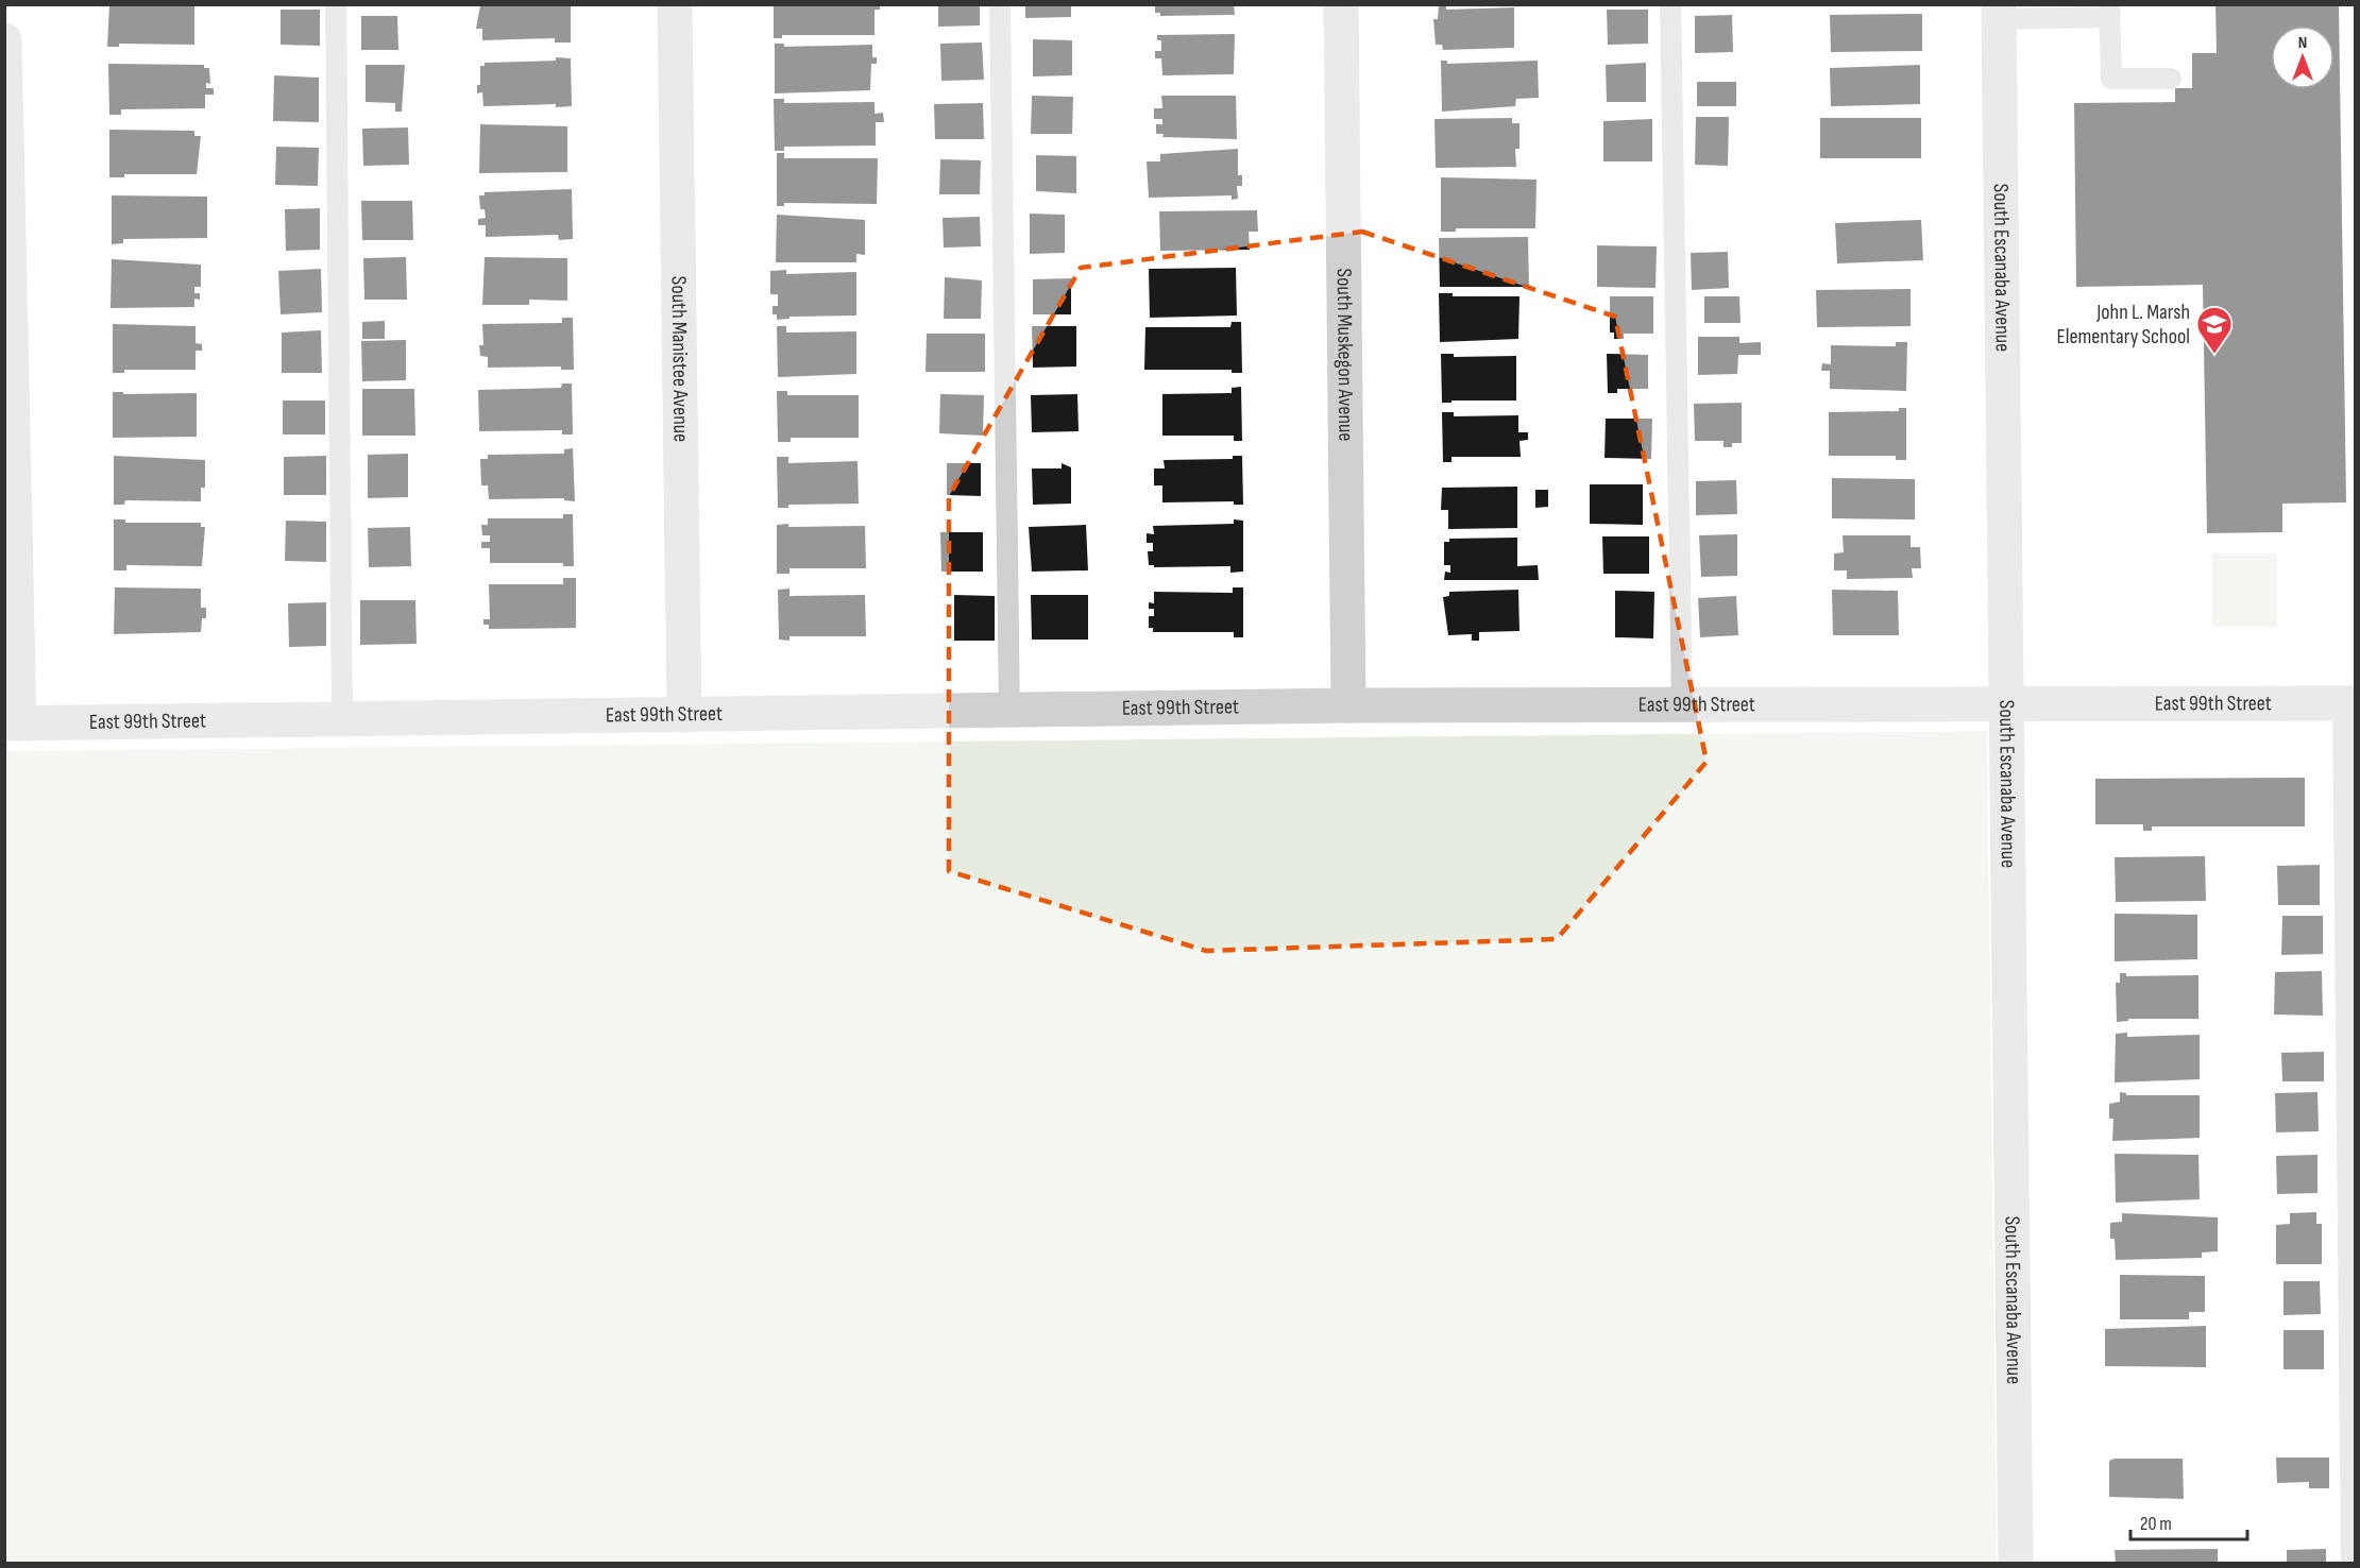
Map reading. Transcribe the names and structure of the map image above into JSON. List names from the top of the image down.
{
  "streets": {
    "street": [
      "South Escanaba Avenue",
      "South Muskegon Avenue",
      "South Manistee Avenue",
      "East 99th Street"
    ]
  },
  "crossings": [
    ["South Escanaba Avenue", "East 99th Street"],
    ["South Muskegon Avenue", "East 99th Street"],
    ["South Manistee Avenue", "East 99th Street"]
  ],
  "places": {
    "school or university": ["John L. Marsh Elementary School"]
  },
  "scale_bar": "20 m",
  "north": "top"
}
